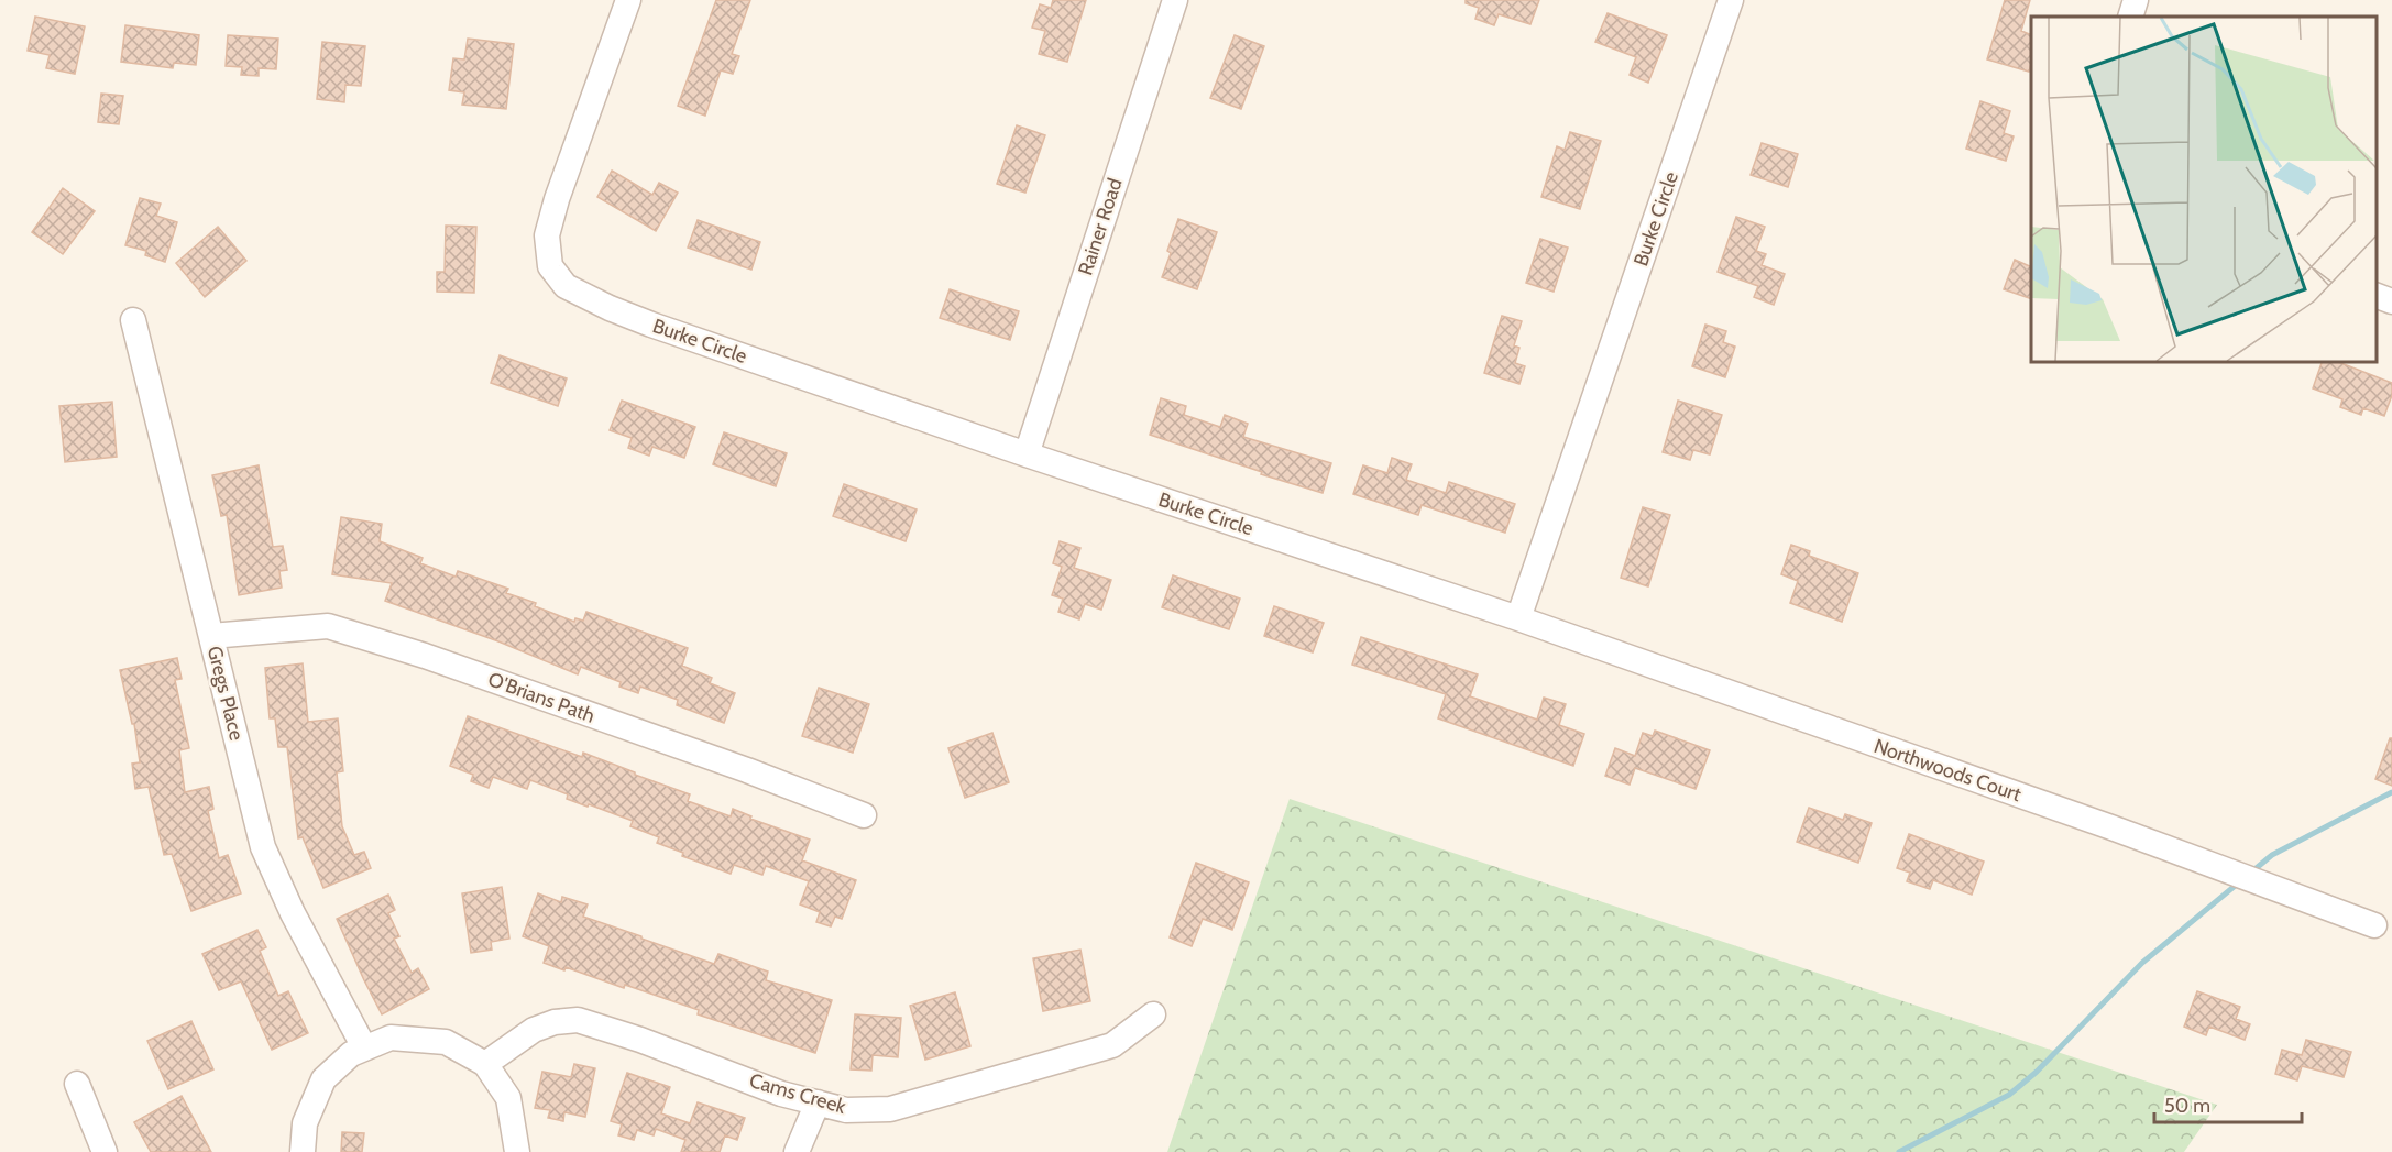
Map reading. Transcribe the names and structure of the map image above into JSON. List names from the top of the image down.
{
  "streets": {
    "street": [
      "Burke Circle",
      "Rainer Road",
      "Gregs Place",
      "O'Brians Path",
      "Northwoods Court",
      "Cams Creek"
    ]
  },
  "crossings": [
    ["Burke Circle", "Rainer Road"],
    ["Burke Circle", "Northwoods Court"],
    ["Gregs Place", "O'Brians Path"]
  ],
  "scale_bar": "50 m"
}
